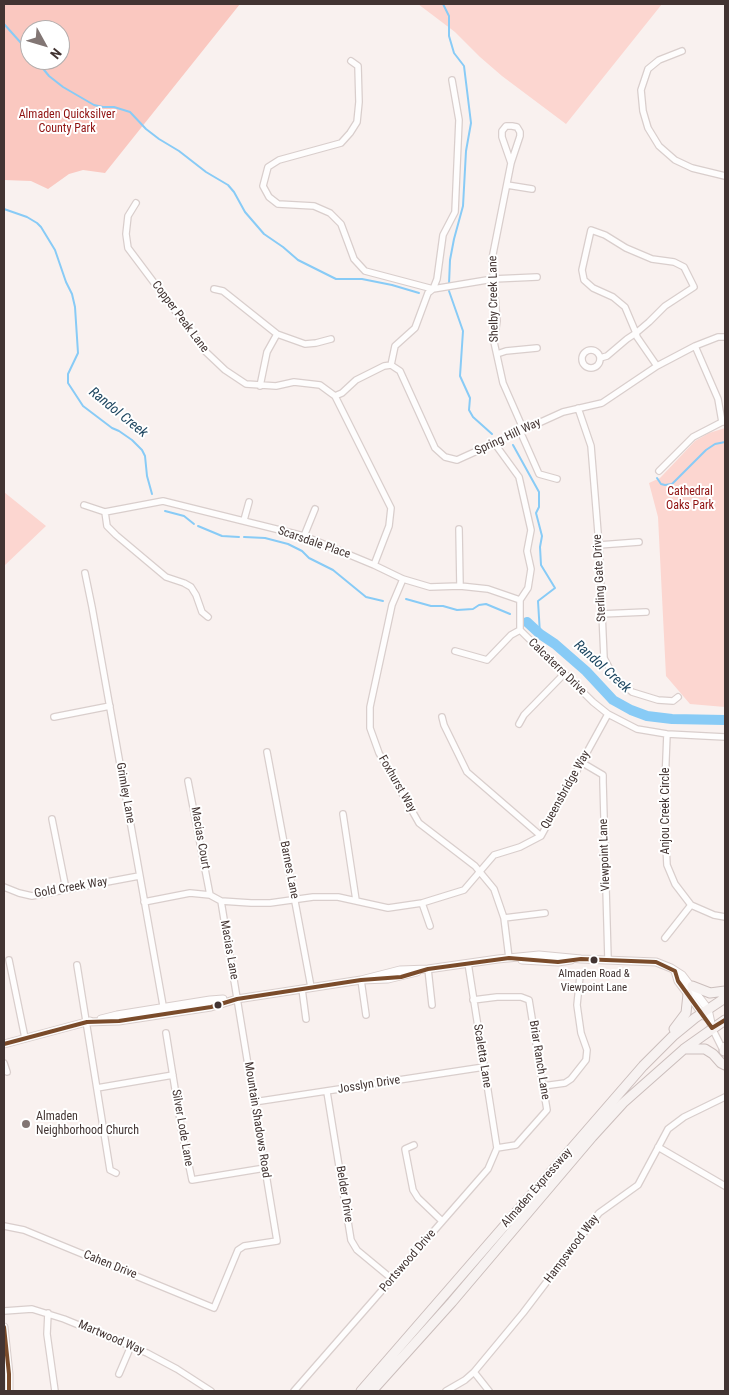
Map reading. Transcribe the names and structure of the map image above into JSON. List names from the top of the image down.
{
  "streets": {
    "main road": ["Almaden Expressway"],
    "street": [
      "Shelby Creek Lane",
      "Copper Peak Lane",
      "Spring Hill Way",
      "Scarsdale Place",
      "Sterling Gate Drive",
      "Calcaterra Drive",
      "Foxhurst Way",
      "Queensbridge Way",
      "Grimley Lane",
      "Anjou Creek Circle",
      "Macias Court",
      "Viewpoint Lane",
      "Barnes Lane",
      "Gold Creek Way",
      "Macias Lane",
      "Scaletta Lane",
      "Briar Ranch Lane",
      "Josslyn Drive",
      "Mountain Shadows Road",
      "Silver Lode Lane",
      "Belder Drive",
      "Hampswood Way",
      "Portswood Drive",
      "Cahen Drive",
      "Martwood Way"
    ]
  },
  "crossings": [
    ["Shelby Creek Lane", "Spring Hill Way"],
    ["Spring Hill Way", "Sterling Gate Drive"],
    ["Spring Hill Way", "Calcaterra Drive"],
    ["Scarsdale Place", "Calcaterra Drive"],
    ["Scarsdale Place", "Foxhurst Way"],
    ["Calcaterra Drive", "Queensbridge Way"],
    ["Calcaterra Drive", "Anjou Creek Circle"],
    ["Foxhurst Way", "Queensbridge Way"],
    ["Queensbridge Way", "Grimley Lane"],
    ["Queensbridge Way", "Macias Court"],
    ["Queensbridge Way", "Viewpoint Lane"],
    ["Queensbridge Way", "Barnes Lane"],
    ["Queensbridge Way", "Macias Lane"],
    ["Grimley Lane", "Gold Creek Way"],
    ["Macias Lane", "Mountain Shadows Road"],
    ["Scaletta Lane", "Briar Ranch Lane"],
    ["Scaletta Lane", "Josslyn Drive"],
    ["Scaletta Lane", "Portswood Drive"],
    ["Briar Ranch Lane", "Portswood Drive"],
    ["Josslyn Drive", "Mountain Shadows Road"],
    ["Josslyn Drive", "Belder Drive"],
    ["Mountain Shadows Road", "Silver Lode Lane"],
    ["Mountain Shadows Road", "Cahen Drive"],
    ["Belder Drive", "Portswood Drive"]
  ],
  "water": ["Randol Creek"],
  "parks": ["Almaden Quicksilver County Park", "Cathedral Oaks Park"],
  "places": ["Almaden Road & Viewpoint Lane", "Almaden Neighborhood Church"],
  "north": "bottom right"
}
